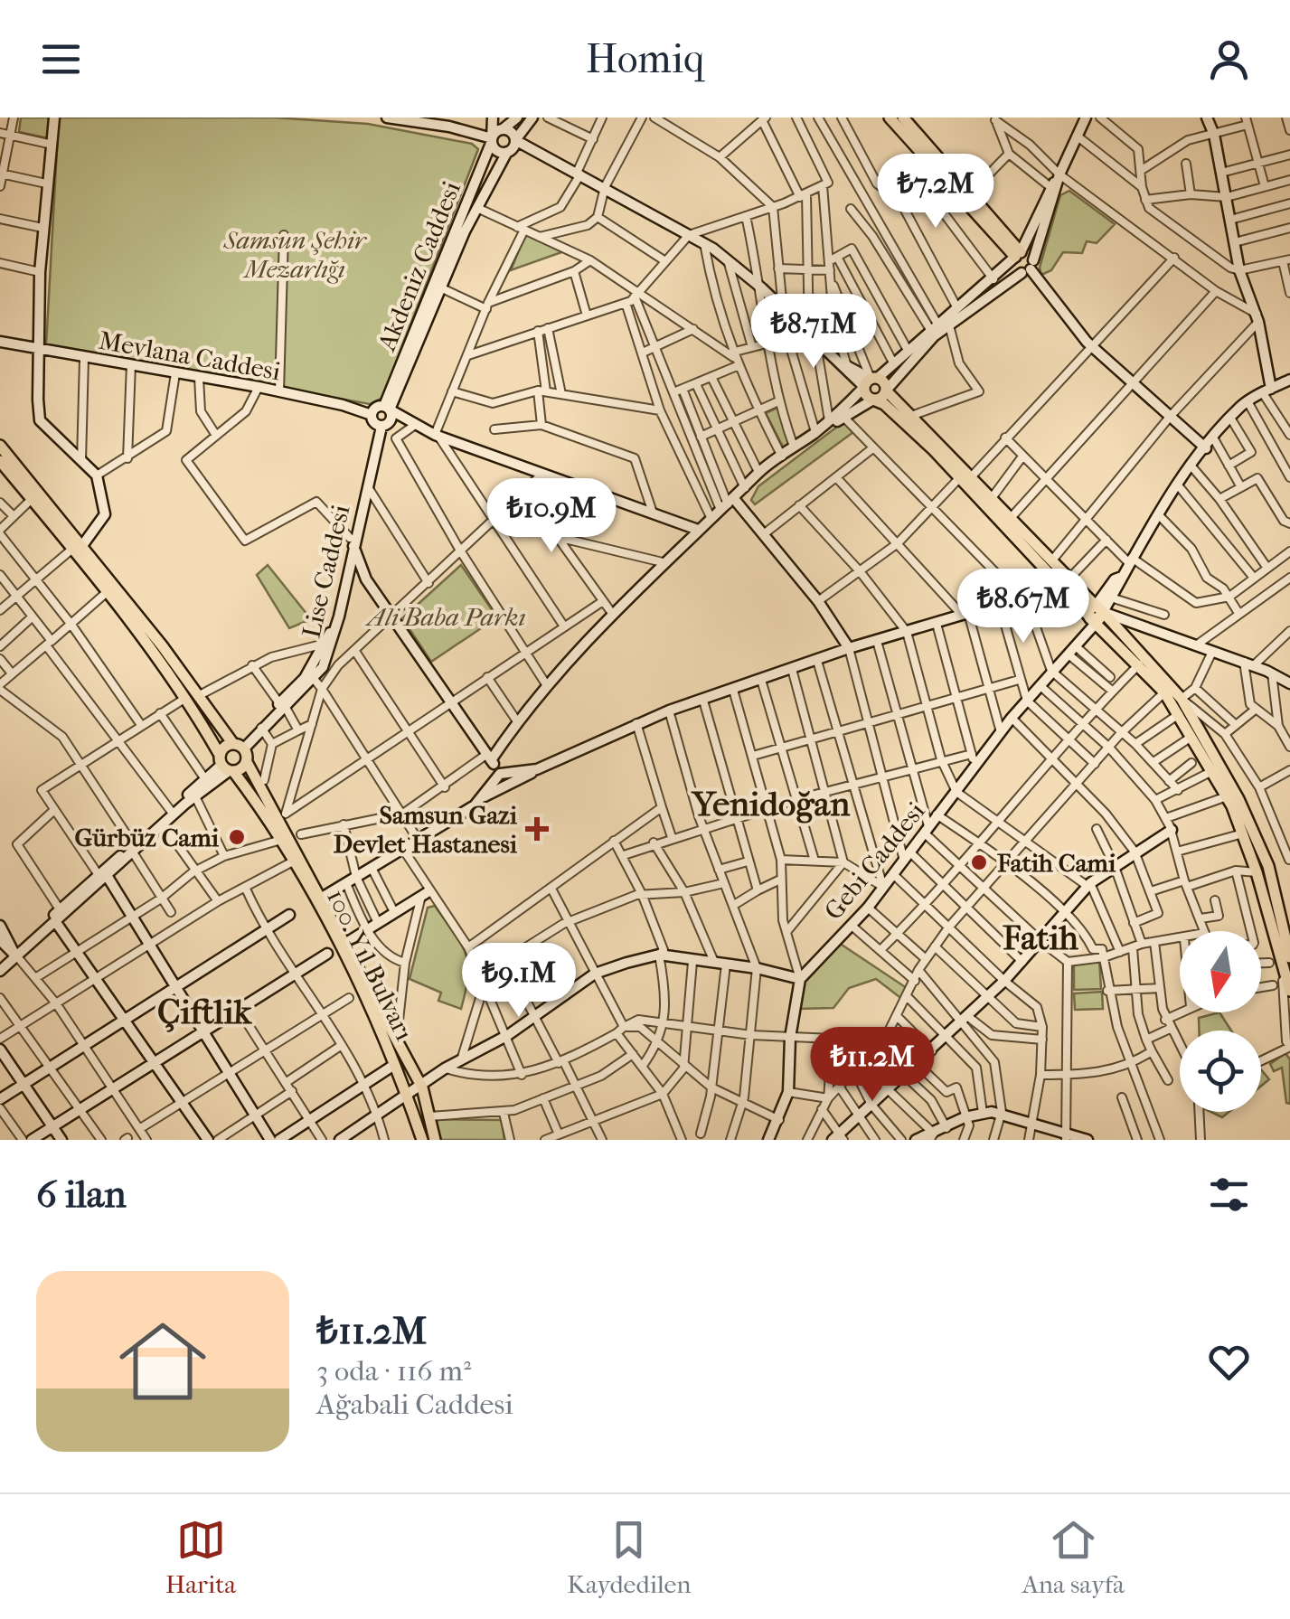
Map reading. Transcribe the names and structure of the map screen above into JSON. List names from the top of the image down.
{
  "streets": {
    "main road": [
      "Akdeniz Caddesi",
      "Mevlana Caddesi",
      "Lise Caddesi",
      "Gebi Caddesi",
      "100. Yıl Bulvarı"
    ]
  },
  "crossings": [
    ["Akdeniz Caddesi", "Mevlana Caddesi"],
    ["Akdeniz Caddesi", "Lise Caddesi"],
    ["Mevlana Caddesi", "Lise Caddesi"],
    ["Lise Caddesi", "100. Yıl Bulvarı"]
  ],
  "districts": ["Yenidoğan", "Fatih", "Çiftlik"],
  "parks": ["Samsun Şehir Mezarlığı", "Ali Baba Parkı"],
  "places": {
    "health": ["Samsun Gazi Devlet Hastanesi"],
    "other": ["Gürbüz Cami", "Fatih Cami"]
  },
  "north": "bottom",
  "page": {
    "header": "Homiq",
    "price": [
      "₺7.2M",
      "₺8.71M",
      "₺10.9M",
      "₺8.67M",
      "₺9.1M",
      "₺11.2M"
    ],
    "heading": "6 ilan",
    "list": [
      {
        "name": "₺11.2M",
        "note": "3 oda · 116 m² · Ağabali Caddesi"
      }
    ],
    "tabs": ["Harita", "Kaydedilen", "Ana sayfa"]
  }
}
